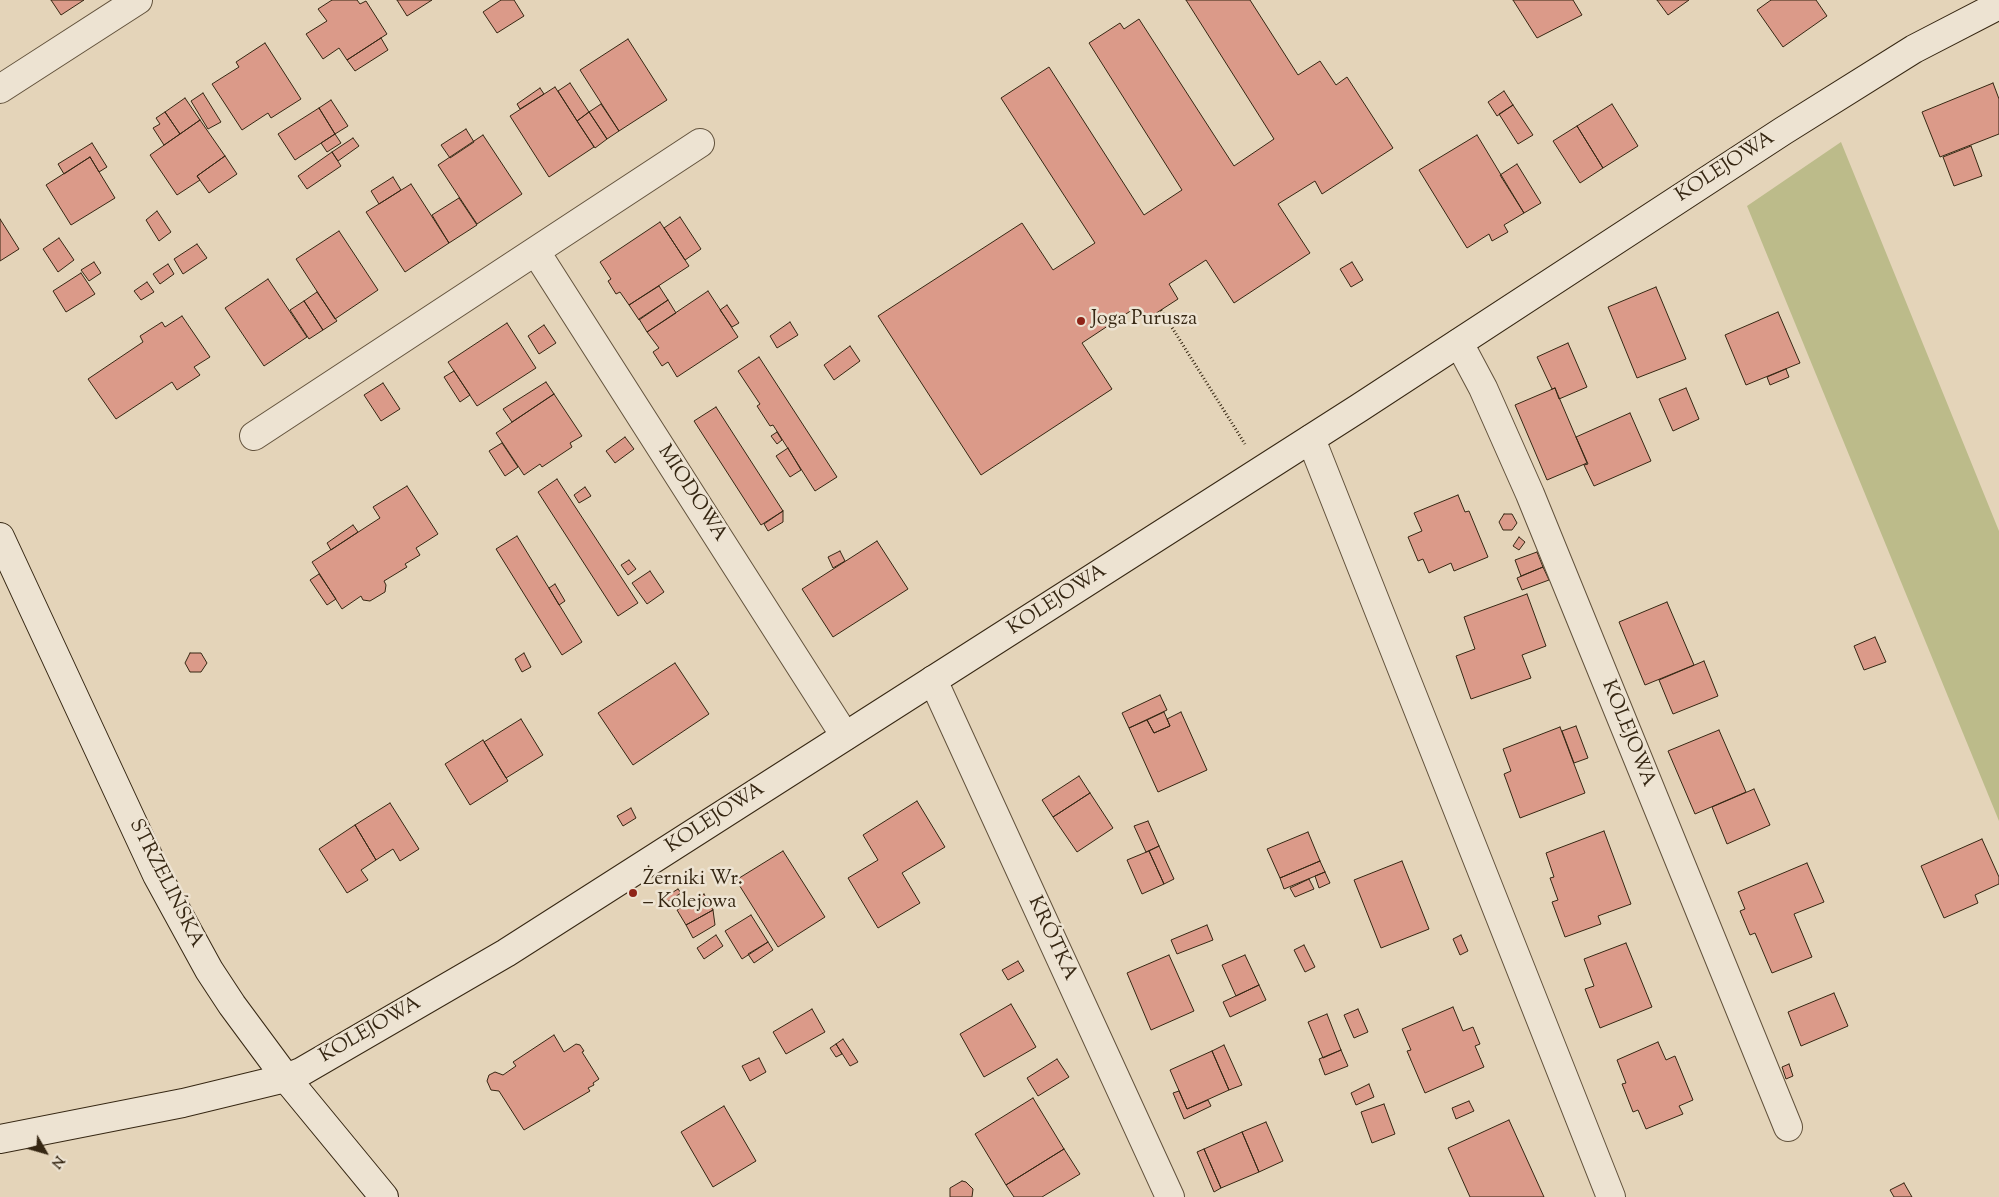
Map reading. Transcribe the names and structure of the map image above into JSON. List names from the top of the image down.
{
  "streets": {
    "street": [
      "KOLEJOWA",
      "MIODOWA",
      "STRZELIŃSKA",
      "KRÓTKA"
    ]
  },
  "crossings": [
    ["KOLEJOWA", "MIODOWA"],
    ["KOLEJOWA", "STRZELIŃSKA"],
    ["KOLEJOWA", "KRÓTKA"]
  ],
  "places": ["Joga Purusza", "Żerniki Wr. – Kolejowa"],
  "north": "bottom right"
}
